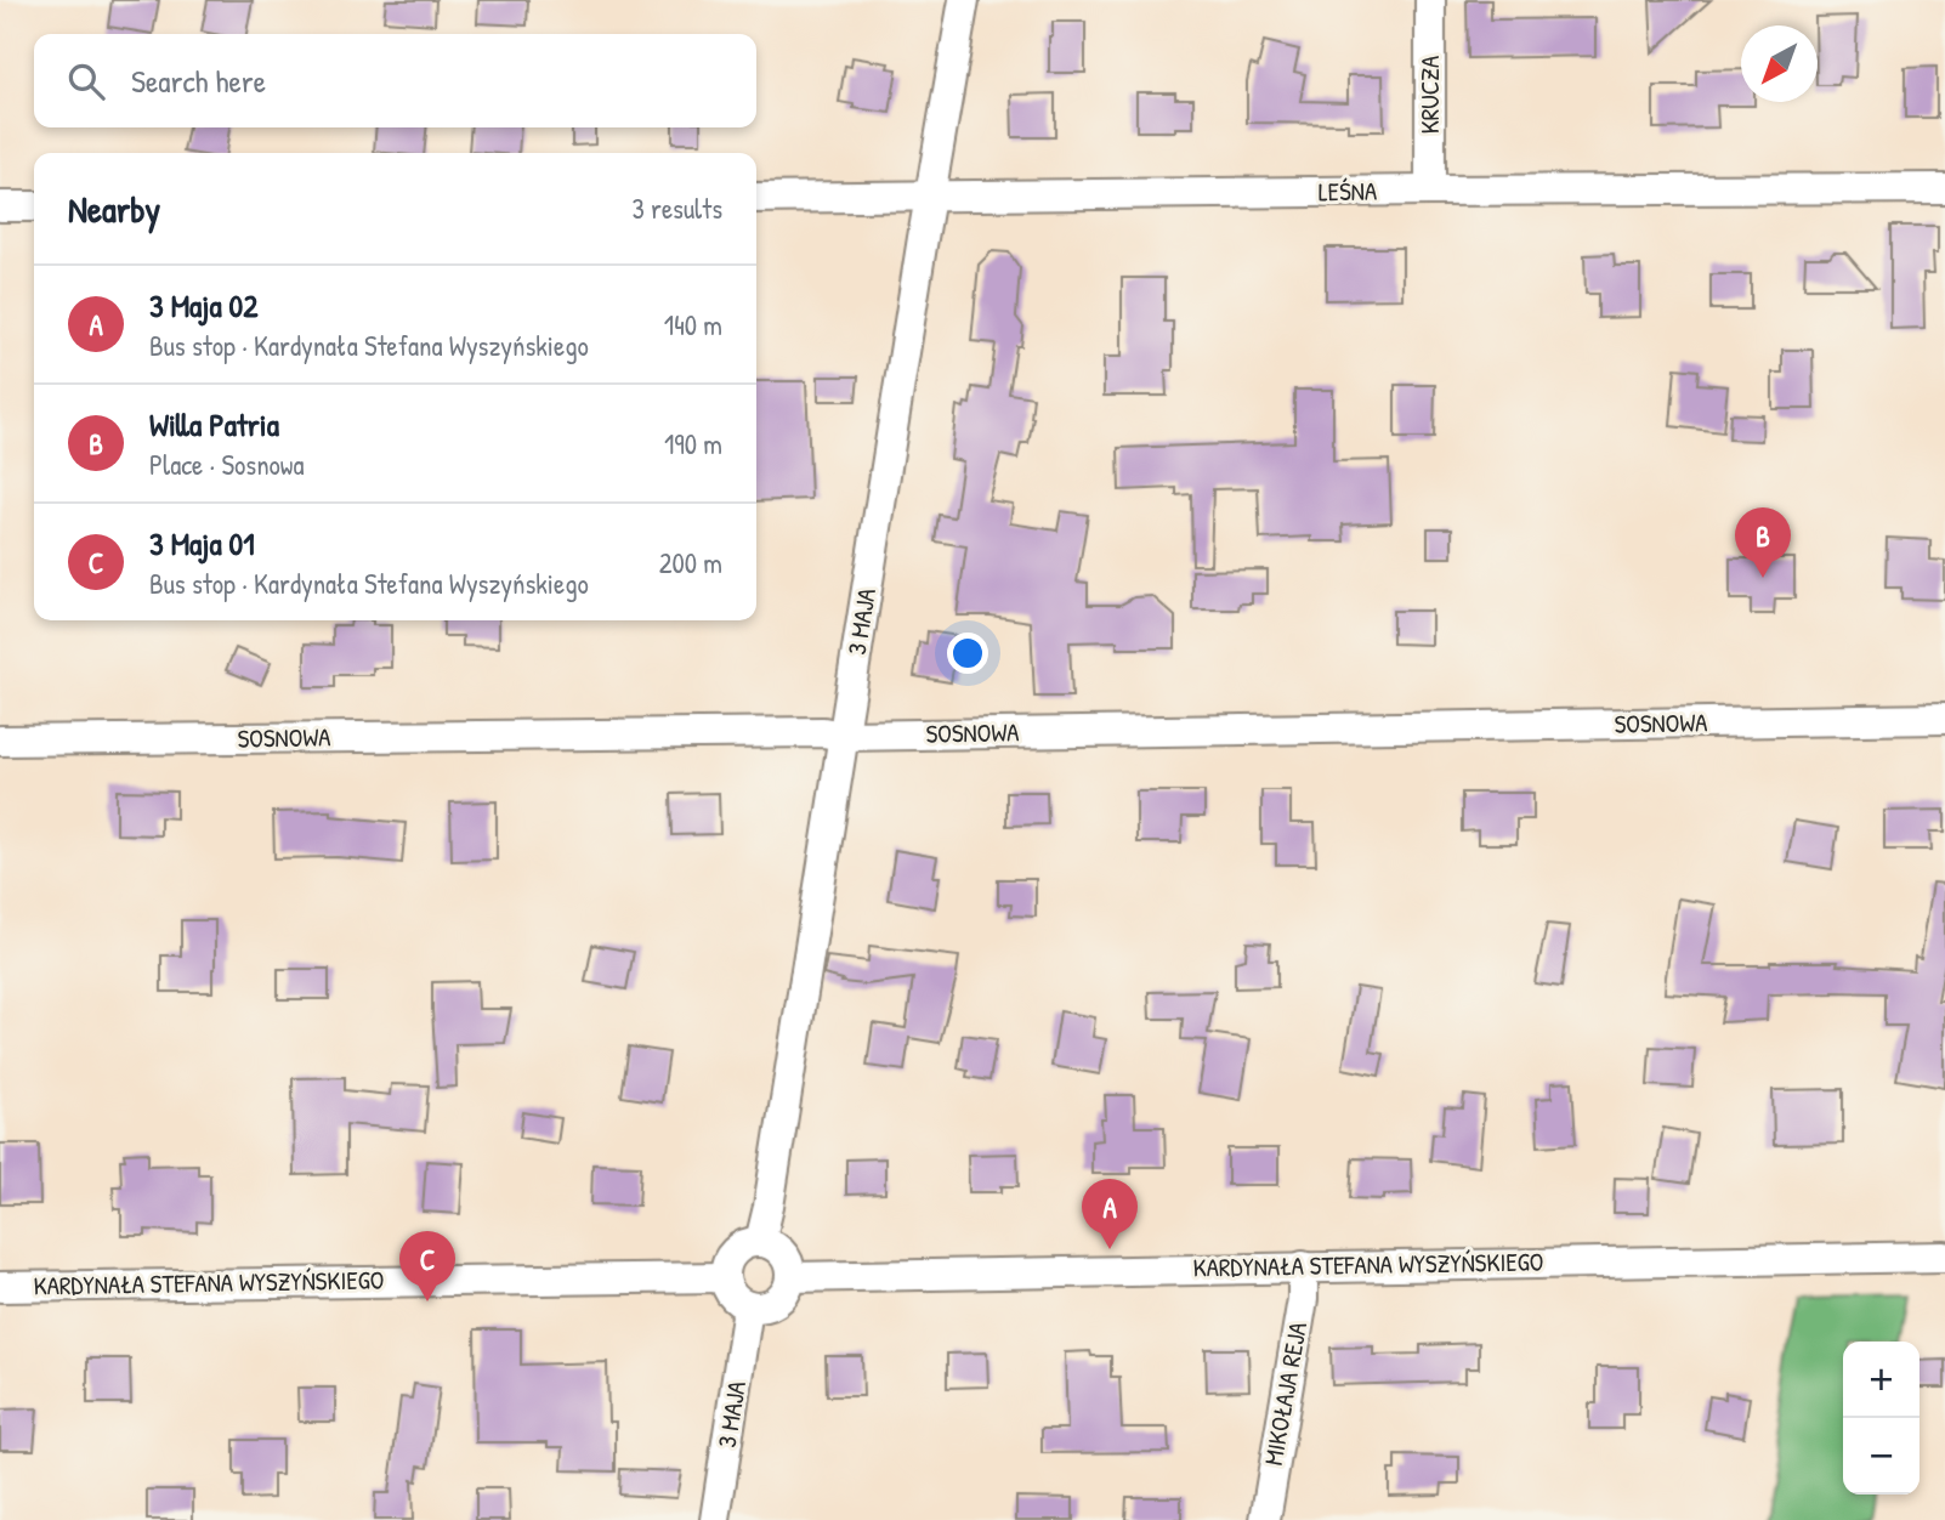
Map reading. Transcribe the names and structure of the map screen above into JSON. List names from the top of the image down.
{
  "streets": {
    "street": [
      "KRUCZA",
      "LEŚNA",
      "3 MAJA",
      "SOSNOWA",
      "KARDYNAŁA STEFANA WYSZYŃSKIEGO",
      "MIKOŁAJA REJA"
    ]
  },
  "crossings": [
    ["KRUCZA", "LEŚNA"],
    ["LEŚNA", "3 MAJA"],
    ["3 MAJA", "SOSNOWA"],
    ["3 MAJA", "KARDYNAŁA STEFANA WYSZYŃSKIEGO"],
    ["KARDYNAŁA STEFANA WYSZYŃSKIEGO", "MIKOŁAJA REJA"]
  ],
  "north": "bottom left",
  "page": {
    "search": "Search here",
    "heading": ["Nearby", "3 results"],
    "list": [
      {
        "mark": "A",
        "name": "3 Maja 02",
        "note": "Bus stop · Kardynała Stefana Wyszyńskiego",
        "value": "140 m"
      },
      {
        "mark": "B",
        "name": "Willa Patria",
        "note": "Place · Sosnowa",
        "value": "190 m"
      },
      {
        "mark": "C",
        "name": "3 Maja 01",
        "note": "Bus stop · Kardynała Stefana Wyszyńskiego",
        "value": "200 m"
      }
    ],
    "pins": ["B", "A", "C"],
    "map_buttons": ["+", "−"]
  }
}
